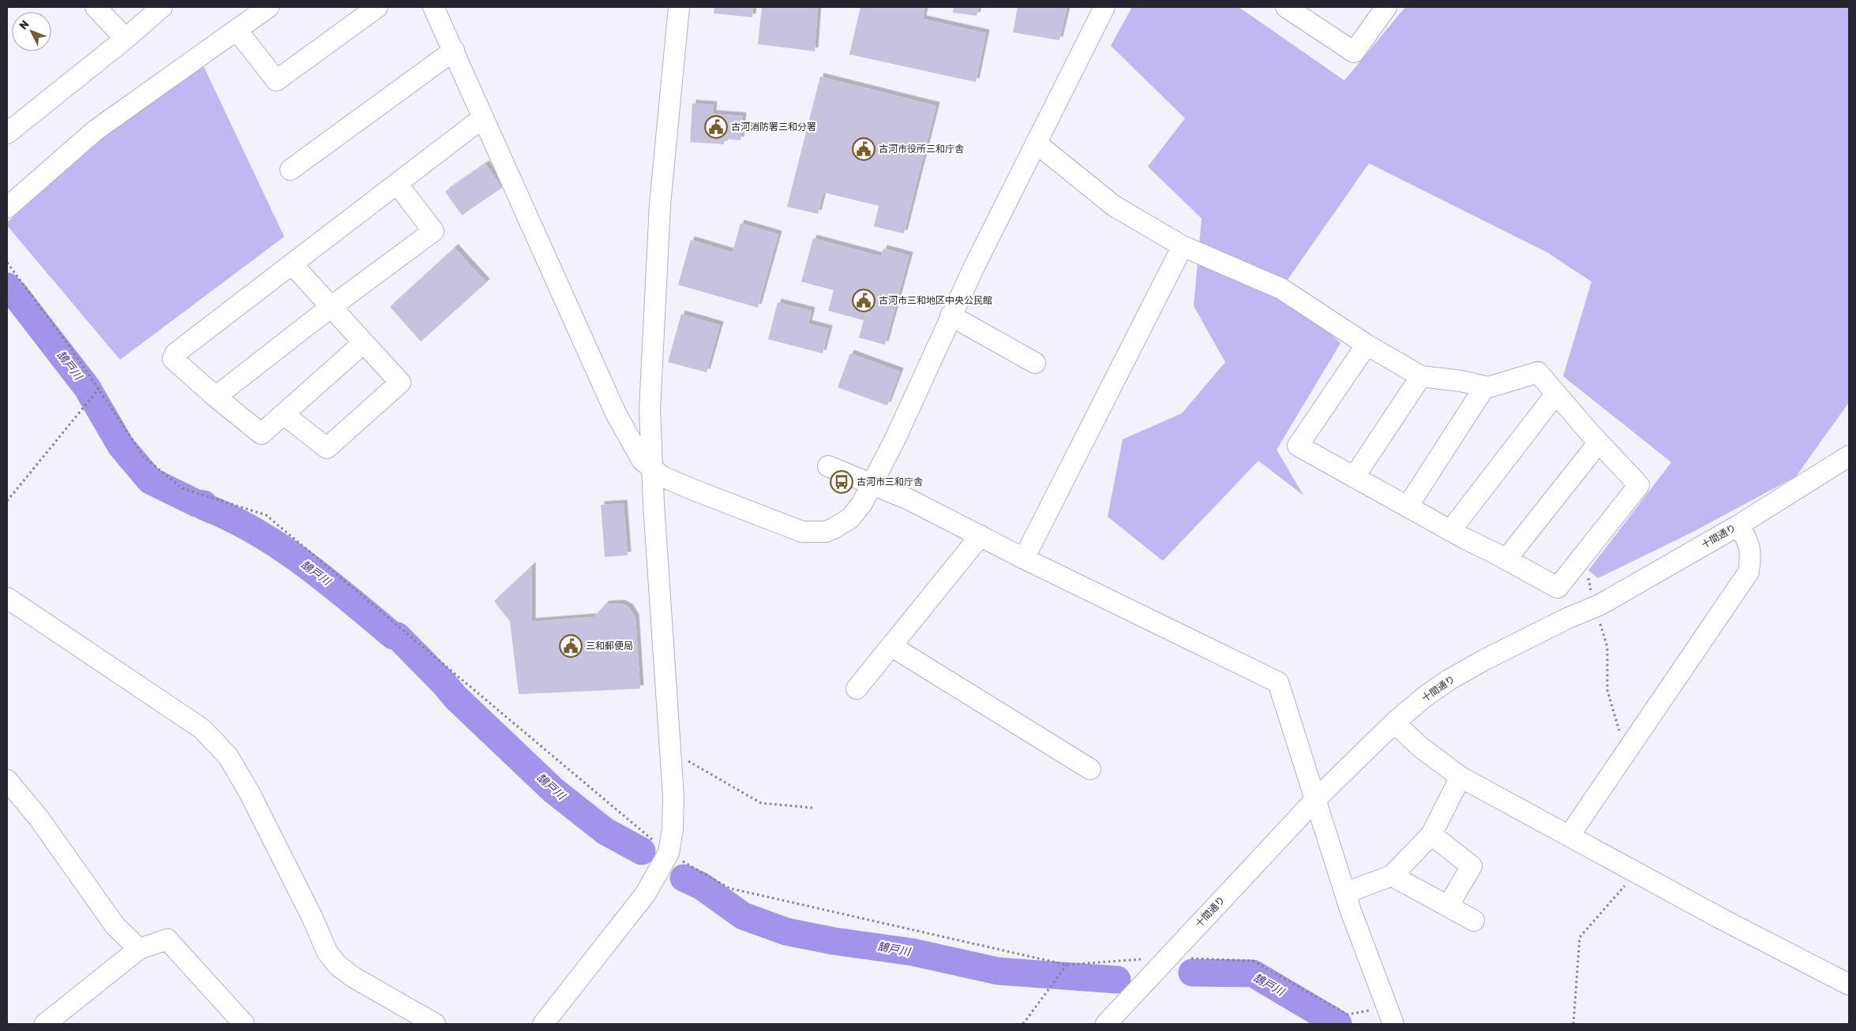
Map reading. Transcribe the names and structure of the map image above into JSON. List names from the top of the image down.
{
  "streets": {
    "street": ["十間通り"]
  },
  "water": ["鵠戸川"],
  "places": {
    "public building": [
      "古河消防署三和分署",
      "古河市役所三和庁舎",
      "古河市三和地区中央公民館",
      "三和郵便局"
    ],
    "bus stop": ["古河市三和庁舎"]
  },
  "north": "top left"
}
